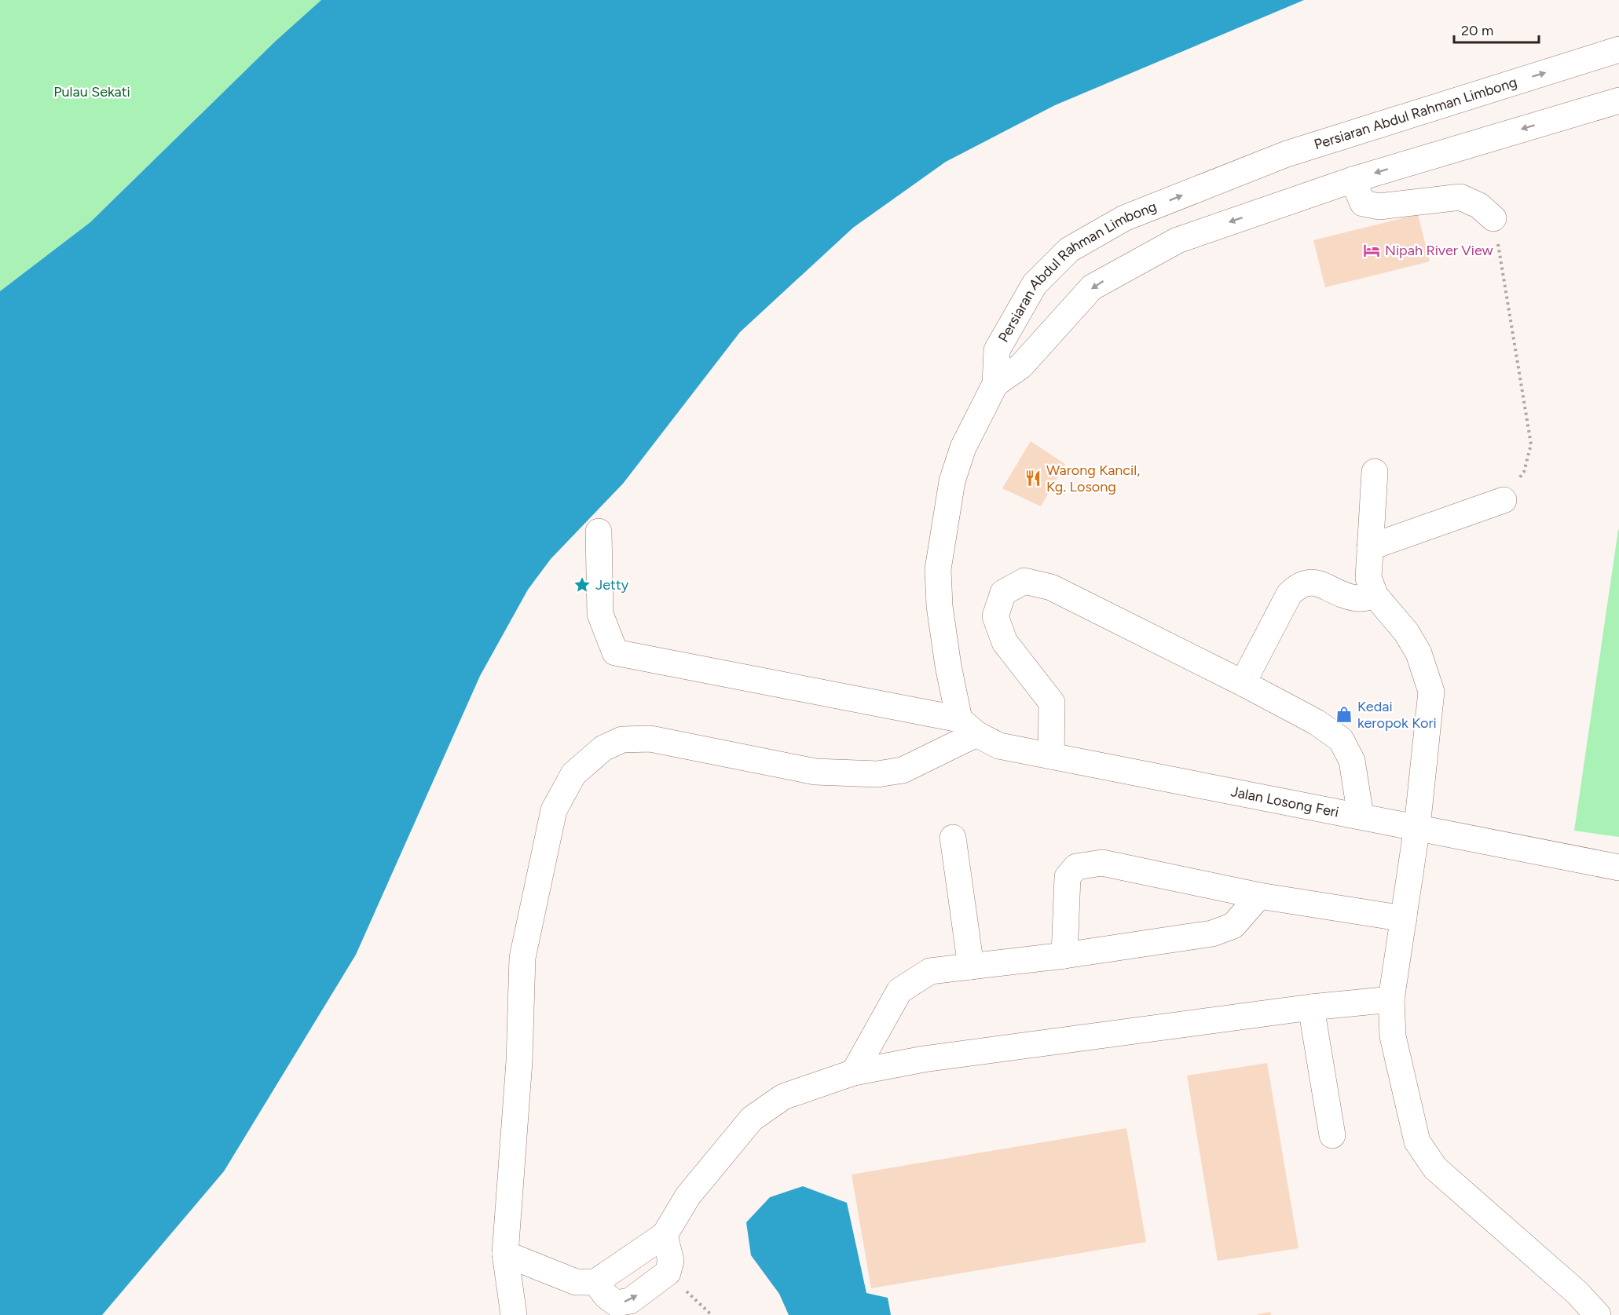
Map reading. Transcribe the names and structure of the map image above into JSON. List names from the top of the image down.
{
  "streets": {
    "street": ["Persiaran Abdul Rahman Limbong", "Jalan Losong Feri"]
  },
  "parks": ["Pulau Sekati"],
  "places": {
    "hotel": ["Nipah River View"],
    "restaurant": ["Warong Kancil, Kg. Losong"],
    "place": ["Jetty"],
    "shop": ["Kedai keropok Kori"]
  },
  "scale_bar": "20 m"
}
